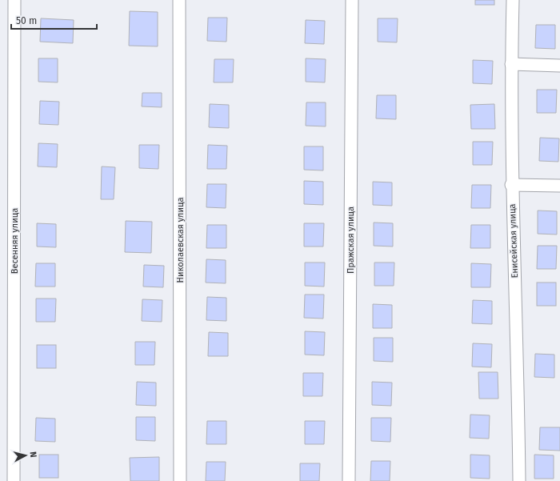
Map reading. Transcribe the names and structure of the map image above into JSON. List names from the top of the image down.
{
  "streets": {
    "street": [
      "Николаевская улица",
      "Пражская улица",
      "Весенняя улица",
      "Енисейская улица"
    ]
  },
  "scale_bar": "50 m",
  "north": "right"
}
